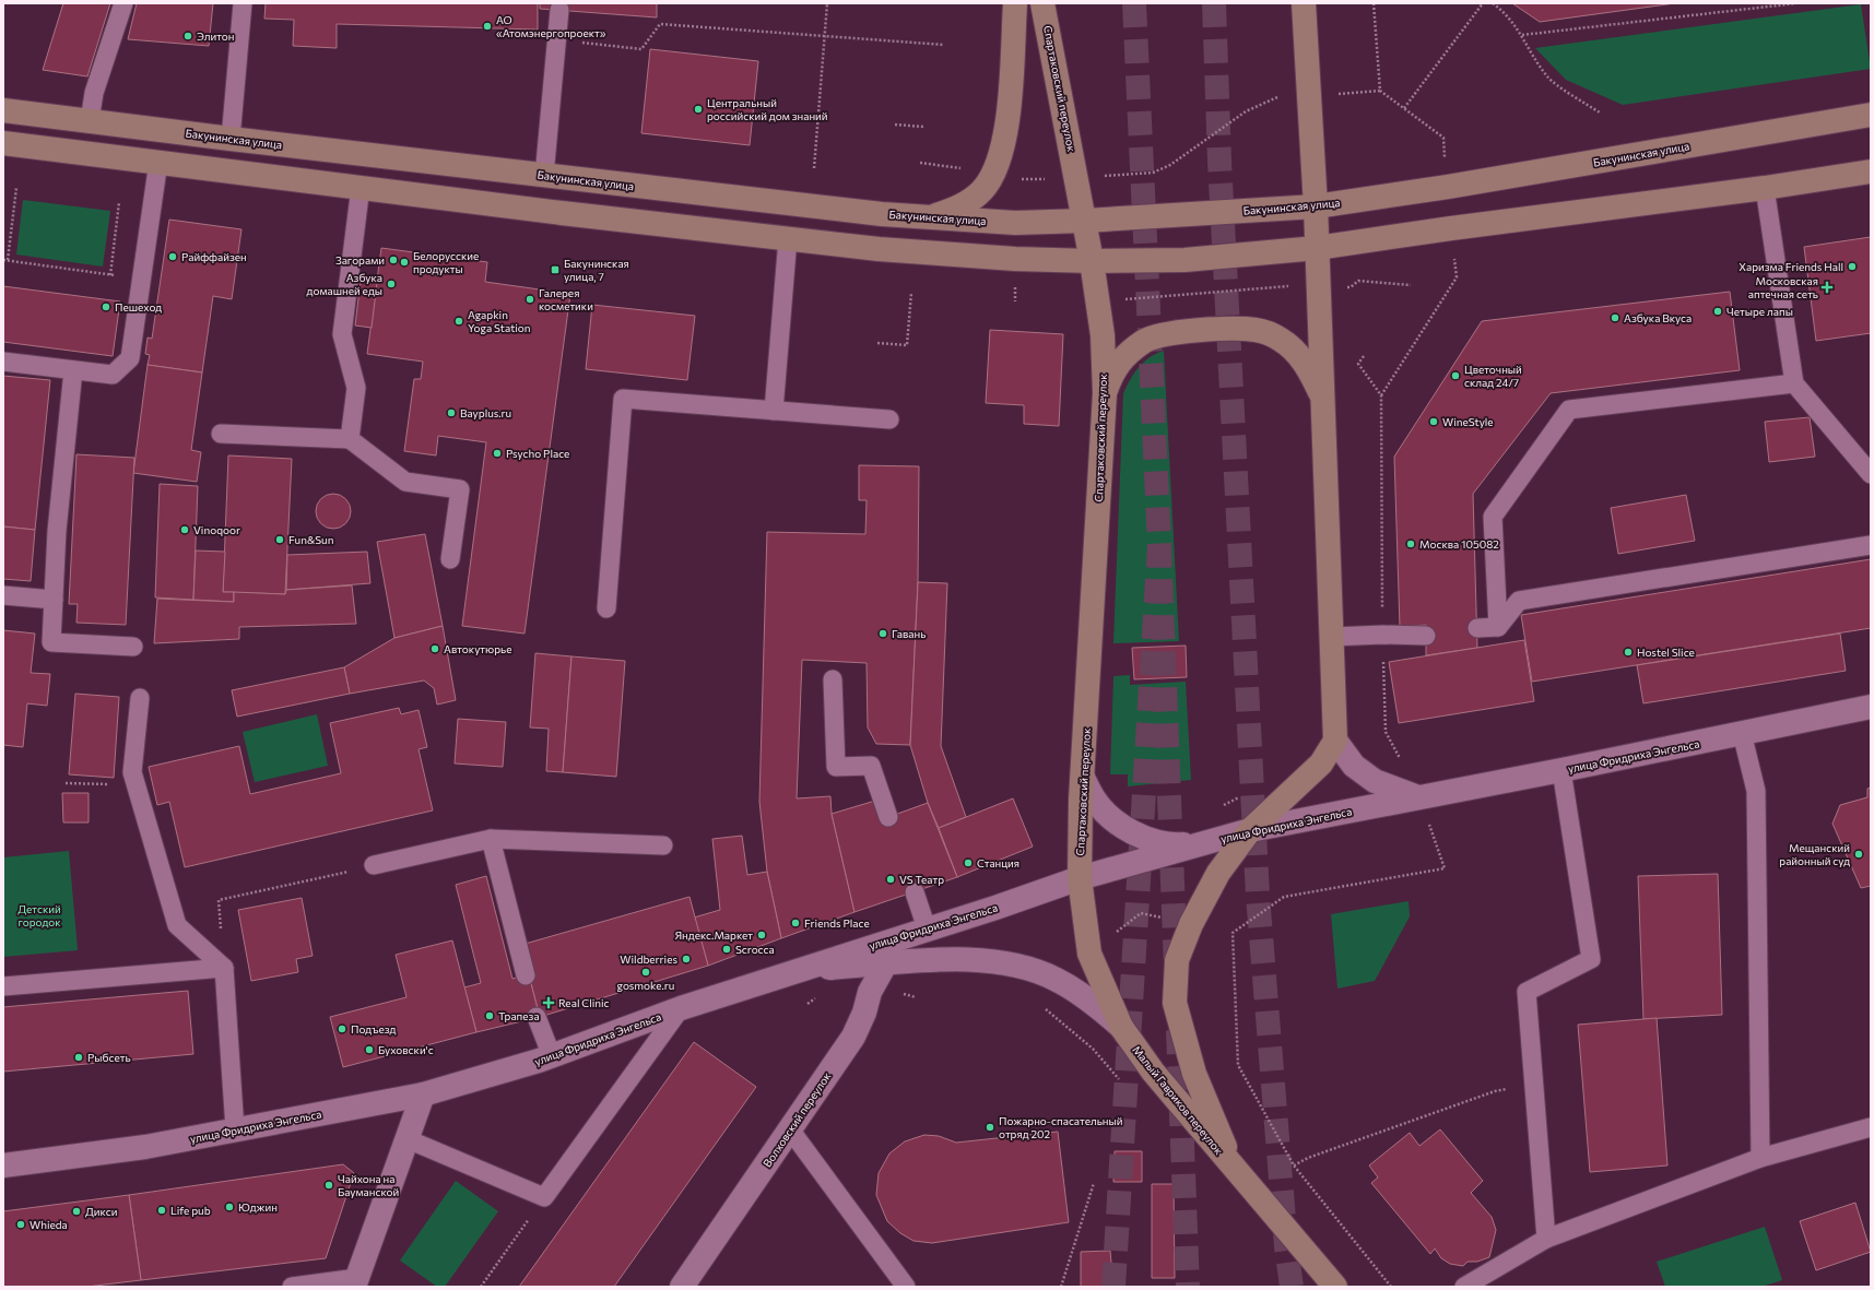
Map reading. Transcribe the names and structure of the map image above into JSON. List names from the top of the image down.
{
  "streets": {
    "main road": ["Спартаковский переулок", "Бакунинская улица", "Малый Гавриков переулок"],
    "street": ["улица Фридриха Энгельса", "Волховский переулок"]
  },
  "crossings": [
    ["Спартаковский переулок", "Бакунинская улица"],
    ["Спартаковский переулок", "улица Фридриха Энгельса"],
    ["Спартаковский переулок", "Малый Гавриков переулок"],
    ["улица Фридриха Энгельса", "Малый Гавриков переулок"],
    ["улица Фридриха Энгельса", "Волховский переулок"]
  ],
  "parks": ["Детский городок"],
  "places": {
    "other": [
      "АО «Атомэнергопроект»",
      "Элитон",
      "Центральный российский дом знаний",
      "Райффайзен",
      "Загорами",
      "Белорусские продукты",
      "Харизма Friends Hall",
      "Азбука домашней еды",
      "Галерея косметики",
      "Пешеход",
      "Четыре лапы",
      "Азбука Вкуса",
      "Agapkin Yoga Station",
      "Цветочный склад 24/7",
      "Bayplus.ru",
      "WineStyle",
      "Psycho Place",
      "Vinoqoor",
      "Fun&Sun",
      "Москва 105082",
      "Гавань",
      "Автокутюрье",
      "Hostel Slice",
      "Мещанский районный суд",
      "Станция",
      "VS Театр",
      "Friends Place",
      "Яндекс.Маркет",
      "Scrocca",
      "Wildberries",
      "gosmoke.ru",
      "Трапеза",
      "Подъезд",
      "Буховски'с",
      "Рыбсеть",
      "Пожарно-спасательный отряд 202",
      "Чайхона на Бауманской",
      "Юджин",
      "Life pub",
      "Дикси",
      "Whieda"
    ],
    "transit": ["Бакунинская улица, 7"],
    "health": ["Московская аптечная сеть", "Real Clinic"]
  }
}
